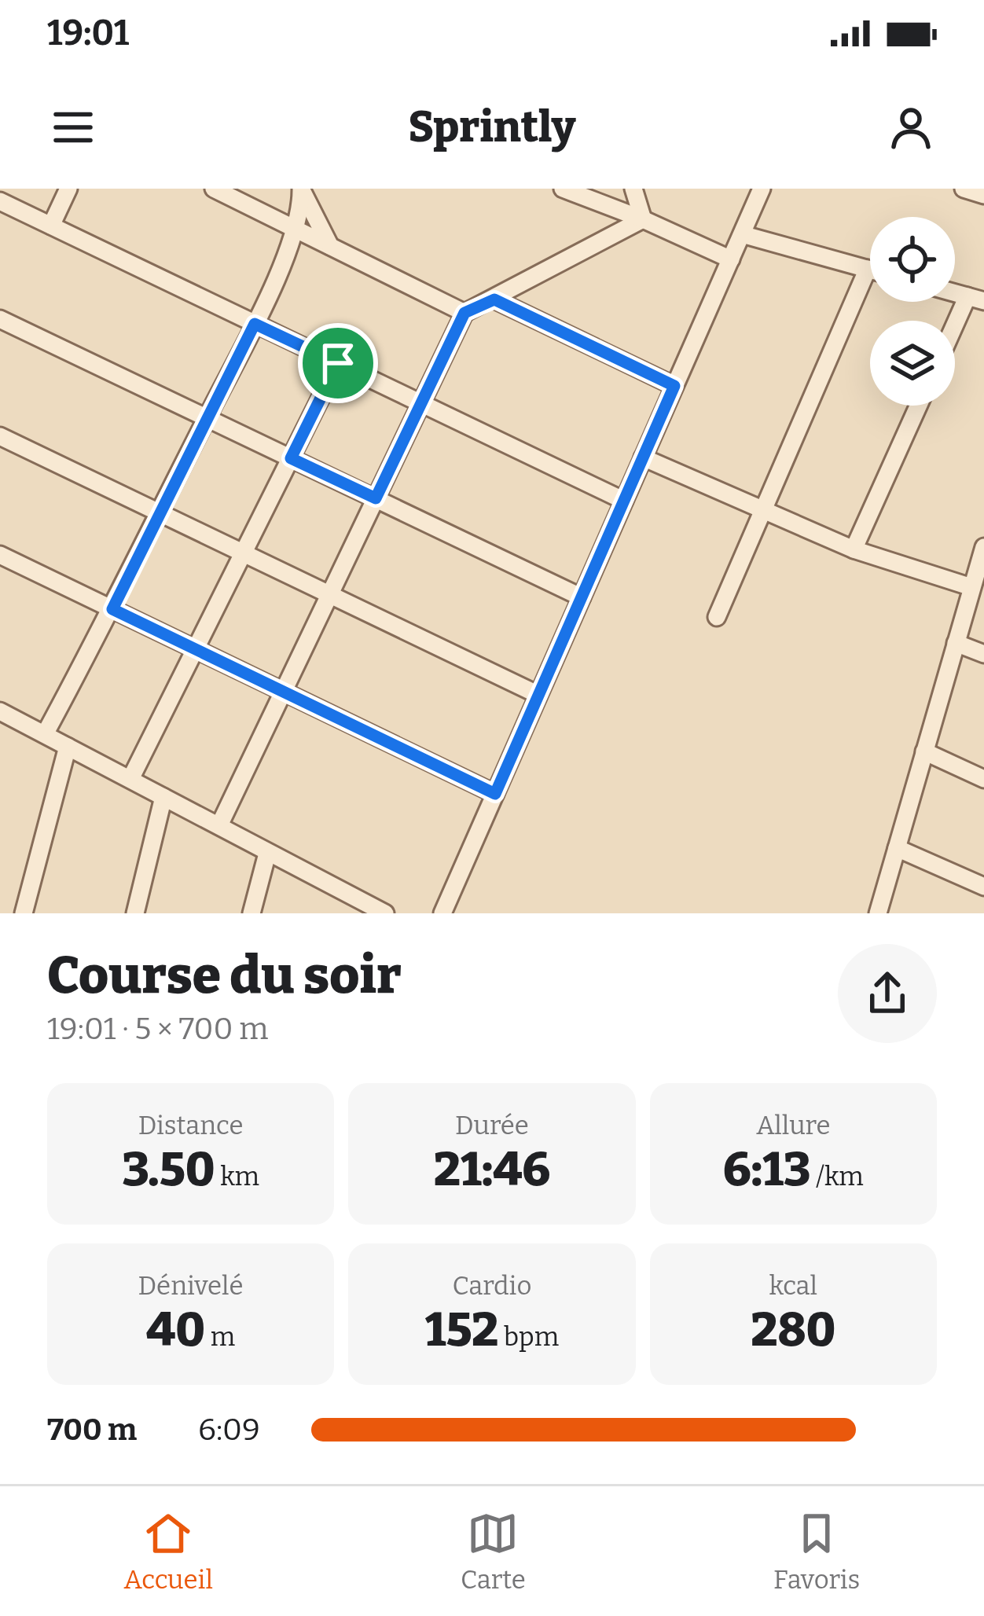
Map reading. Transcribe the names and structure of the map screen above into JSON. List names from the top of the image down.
{
  "page": {
    "status": "19:01",
    "header": "Sprintly",
    "heading": ["Course du soir", "19:01 · 5 × 700 m"],
    "stats": [
      ["Distance", "3.50 km"],
      ["Durée", "21:46"],
      ["Allure", "6:13 /km"],
      ["Dénivelé", "40 m"],
      ["Cardio", "152 bpm"],
      ["kcal", "280"]
    ],
    "list": [
      {
        "name": "700 m",
        "note": "6:09"
      }
    ],
    "tabs": ["Accueil", "Carte", "Favoris"]
  }
}
